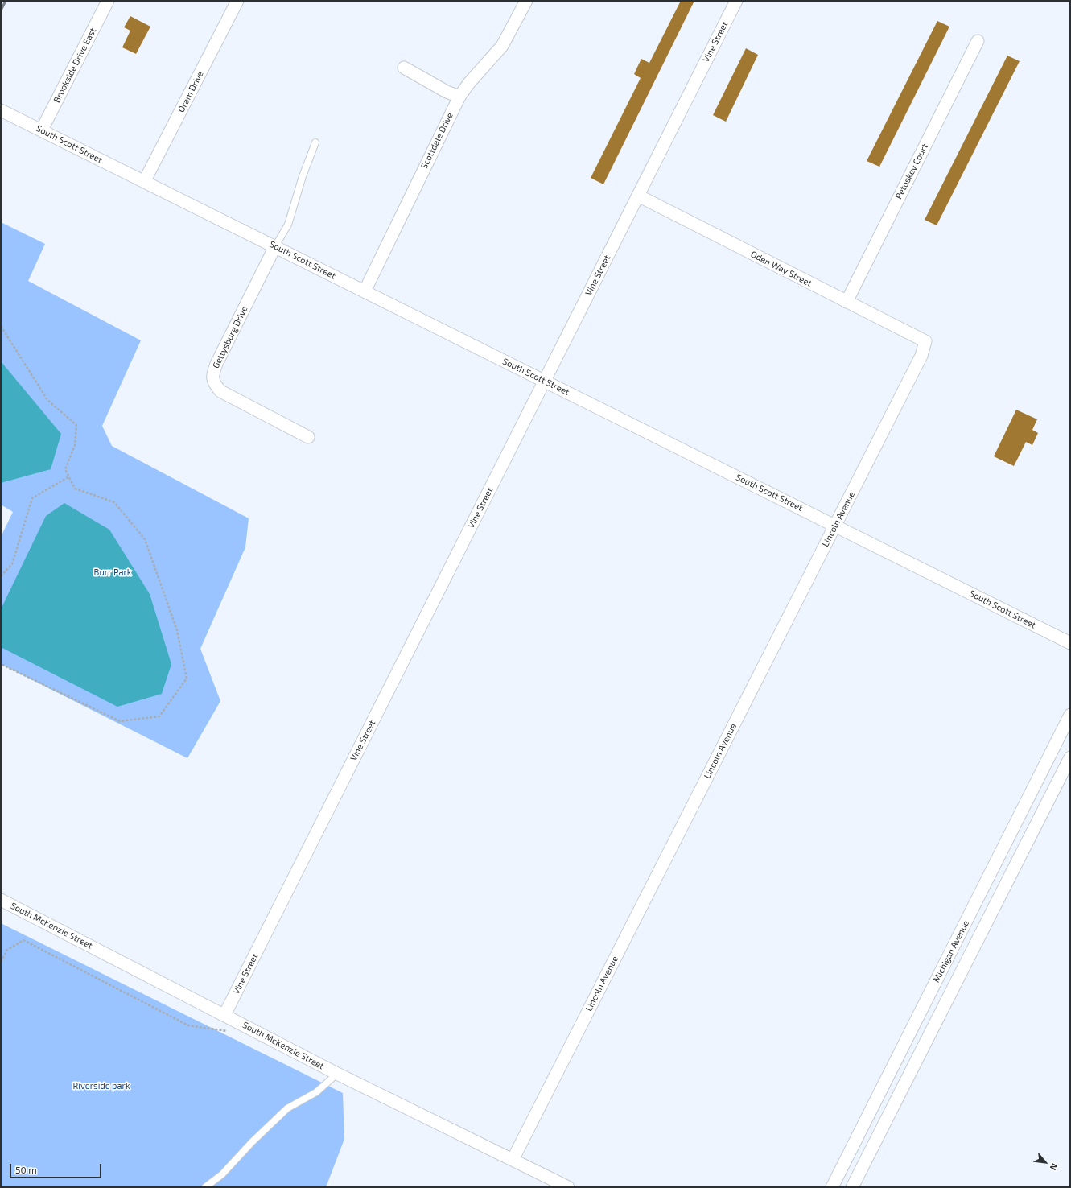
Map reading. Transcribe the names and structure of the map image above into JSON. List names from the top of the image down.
{
  "streets": {
    "street": [
      "Vine Street",
      "Brookside Drive East",
      "Oram Drive",
      "Scottdale Drive",
      "South Scott Street",
      "Petoskey Court",
      "Oden Way Street",
      "Gettysburg Drive",
      "Lincoln Avenue",
      "South McKenzie Street",
      "Michigan Avenue"
    ]
  },
  "crossings": [
    ["Vine Street", "South Scott Street"],
    ["Vine Street", "Oden Way Street"],
    ["Vine Street", "South McKenzie Street"],
    ["Brookside Drive East", "South Scott Street"],
    ["Oram Drive", "South Scott Street"],
    ["Scottdale Drive", "South Scott Street"],
    ["South Scott Street", "Gettysburg Drive"],
    ["South Scott Street", "Lincoln Avenue"],
    ["Petoskey Court", "Oden Way Street"],
    ["Oden Way Street", "Lincoln Avenue"],
    ["Lincoln Avenue", "South McKenzie Street"]
  ],
  "parks": ["Burr Park", "Riverside park"],
  "scale_bar": "50 m",
  "north": "bottom right"
}
